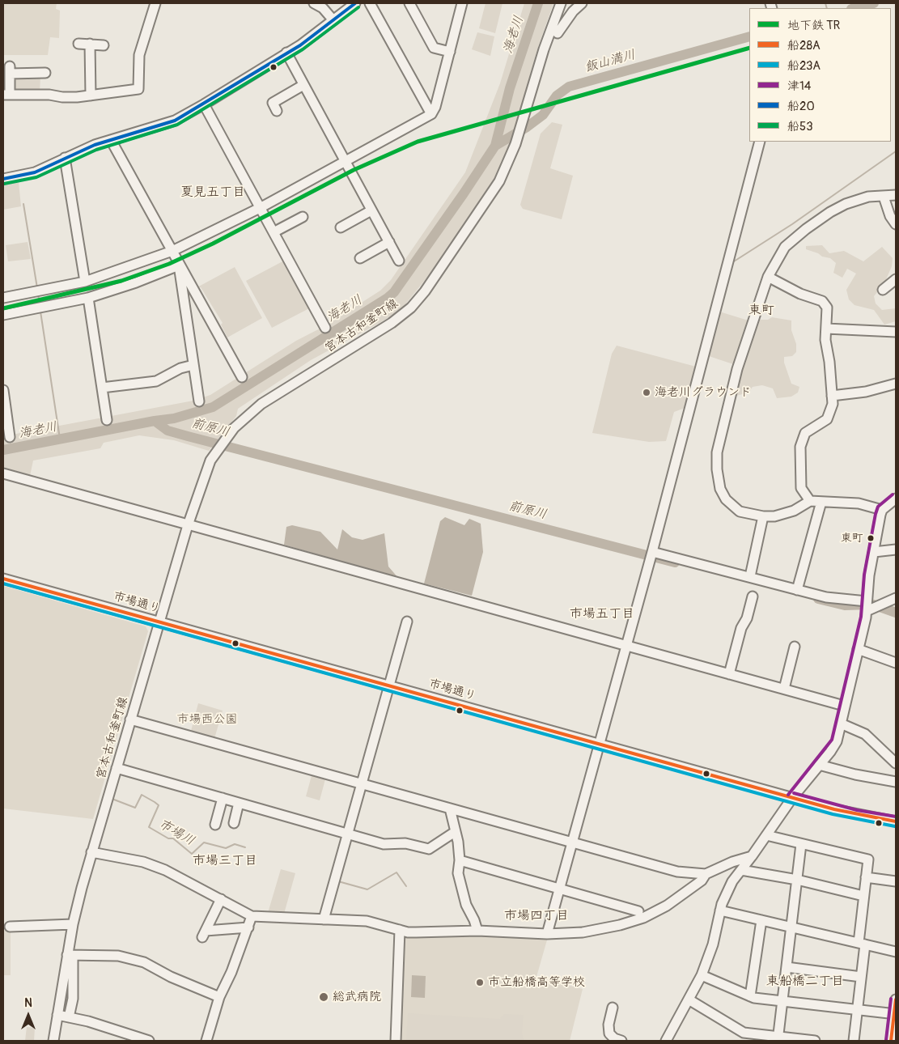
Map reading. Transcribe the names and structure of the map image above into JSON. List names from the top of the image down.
{
  "streets": {
    "street": ["宮本古和釜町線", "市場通り"]
  },
  "crossings": [
    ["宮本古和釜町線", "市場通り"]
  ],
  "districts": [
    "夏見五丁目",
    "東町",
    "市場五丁目",
    "市場三丁目",
    "市場四丁目",
    "東船橋二丁目"
  ],
  "water": [
    "海老川",
    "飯山満川",
    "前原川",
    "市場川"
  ],
  "parks": ["市場西公園"],
  "places": [
    "海老川グラウンド",
    "東町",
    "市立船橋高等学校",
    "総武病院"
  ],
  "lines": [
    "transit line 船20",
    "transit line 船53",
    "metro line TR",
    "transit line 津14",
    "transit line 船28A",
    "transit line 船23A"
  ],
  "legend": [
    "地下鉄 TR",
    "船28A",
    "船23A",
    "津14",
    "船20",
    "船53"
  ],
  "north": "top"
}
